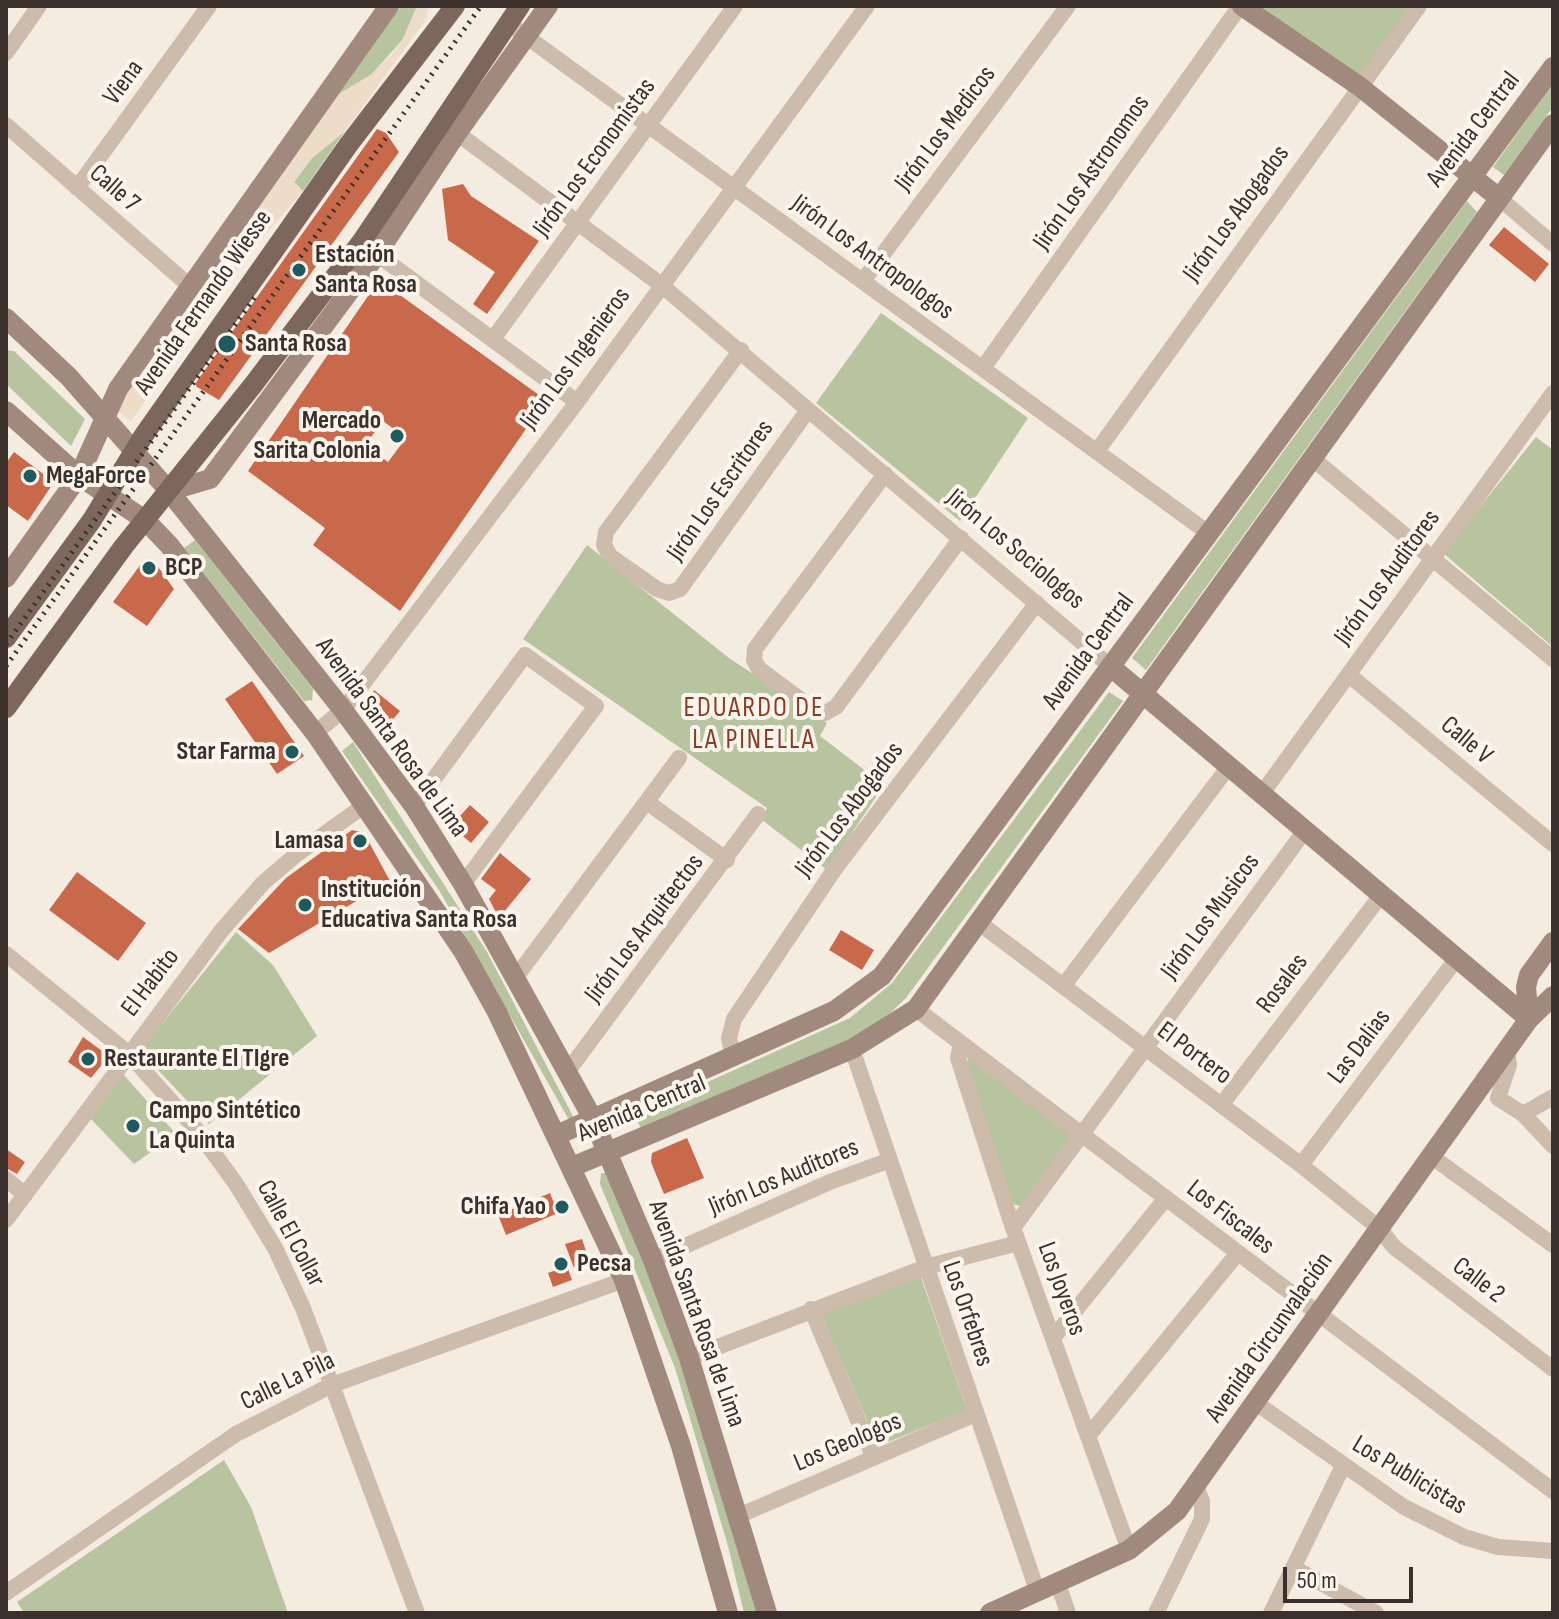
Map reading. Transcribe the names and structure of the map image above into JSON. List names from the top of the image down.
{
  "streets": {
    "main road": [
      "Avenida Central",
      "Avenida Fernando Wiesse",
      "Jirón Los Sociologos",
      "Avenida Santa Rosa de Lima",
      "Avenida Circunvalación"
    ],
    "street": [
      "Viena",
      "Jirón Los Medicos",
      "Jirón Los Economistas",
      "Jirón Los Astronomos",
      "Calle 7",
      "Jirón Los Abogados",
      "Jirón Los Antropologos",
      "Jirón Los Ingenieros",
      "Jirón Los Escritores",
      "Jirón Los Auditores",
      "Calle V",
      "Jirón Los Musicos",
      "Jirón Los Arquitectos",
      "El Habito",
      "Rosales",
      "Las Dalias",
      "El Portero",
      "Los Fiscales",
      "Calle El Collar",
      "Calle 2",
      "Los Joyeros",
      "Los Orfebres",
      "Calle La Pila",
      "Los Geologos",
      "Los Publicistas"
    ]
  },
  "crossings": [
    ["Viena", "Calle 7"],
    ["Jirón Los Medicos", "Jirón Los Antropologos"],
    ["Avenida Central", "Jirón Los Abogados"],
    ["Avenida Central", "Jirón Los Antropologos"],
    ["Avenida Central", "Jirón Los Sociologos"],
    ["Avenida Central", "Avenida Santa Rosa de Lima"],
    ["Avenida Central", "El Portero"],
    ["Avenida Central", "Los Fiscales"],
    ["Avenida Central", "Los Orfebres"],
    ["Jirón Los Economistas", "Jirón Los Antropologos"],
    ["Jirón Los Economistas", "Jirón Los Sociologos"],
    ["Jirón Los Astronomos", "Jirón Los Antropologos"],
    ["Calle 7", "Avenida Fernando Wiesse"],
    ["Jirón Los Abogados", "Jirón Los Antropologos"],
    ["Jirón Los Abogados", "Jirón Los Sociologos"],
    ["Jirón Los Antropologos", "Jirón Los Ingenieros"],
    ["Avenida Fernando Wiesse", "Avenida Santa Rosa de Lima"],
    ["Jirón Los Ingenieros", "Jirón Los Sociologos"],
    ["Jirón Los Ingenieros", "Avenida Santa Rosa de Lima"],
    ["Jirón Los Escritores", "Jirón Los Sociologos"],
    ["Jirón Los Sociologos", "Jirón Los Auditores"],
    ["Jirón Los Sociologos", "Jirón Los Musicos"],
    ["Jirón Los Sociologos", "Rosales"],
    ["Jirón Los Sociologos", "Las Dalias"],
    ["Jirón Los Sociologos", "Avenida Circunvalación"],
    ["Jirón Los Auditores", "Avenida Santa Rosa de Lima"],
    ["Jirón Los Auditores", "Calle V"],
    ["Jirón Los Auditores", "Los Orfebres"],
    ["Avenida Santa Rosa de Lima", "Jirón Los Arquitectos"],
    ["Avenida Santa Rosa de Lima", "Los Geologos"],
    ["Jirón Los Musicos", "El Portero"],
    ["Jirón Los Musicos", "Los Fiscales"],
    ["Jirón Los Musicos", "Los Joyeros"],
    ["El Habito", "Calle El Collar"],
    ["Rosales", "El Portero"],
    ["Las Dalias", "El Portero"],
    ["El Portero", "Calle 2"],
    ["El Portero", "Avenida Circunvalación"],
    ["Los Fiscales", "Los Joyeros"],
    ["Los Fiscales", "Avenida Circunvalación"],
    ["Calle El Collar", "Calle La Pila"],
    ["Calle 2", "Avenida Circunvalación"],
    ["Los Joyeros", "Avenida Circunvalación"],
    ["Los Orfebres", "Avenida Circunvalación"],
    ["Los Orfebres", "Los Geologos"],
    ["Avenida Circunvalación", "Los Publicistas"]
  ],
  "districts": ["EDUARDO DE LA PINELLA"],
  "places": [
    "Estación Santa Rosa",
    "Santa Rosa",
    "Mercado Sarita Colonia",
    "MegaForce",
    "BCP",
    "Star Farma",
    "Lamasa",
    "Institución Educativa Santa Rosa",
    "Restaurante El TIgre",
    "Campo Sintético La Quinta",
    "Chifa Yao",
    "Pecsa"
  ],
  "scale_bar": "50 m"
}
